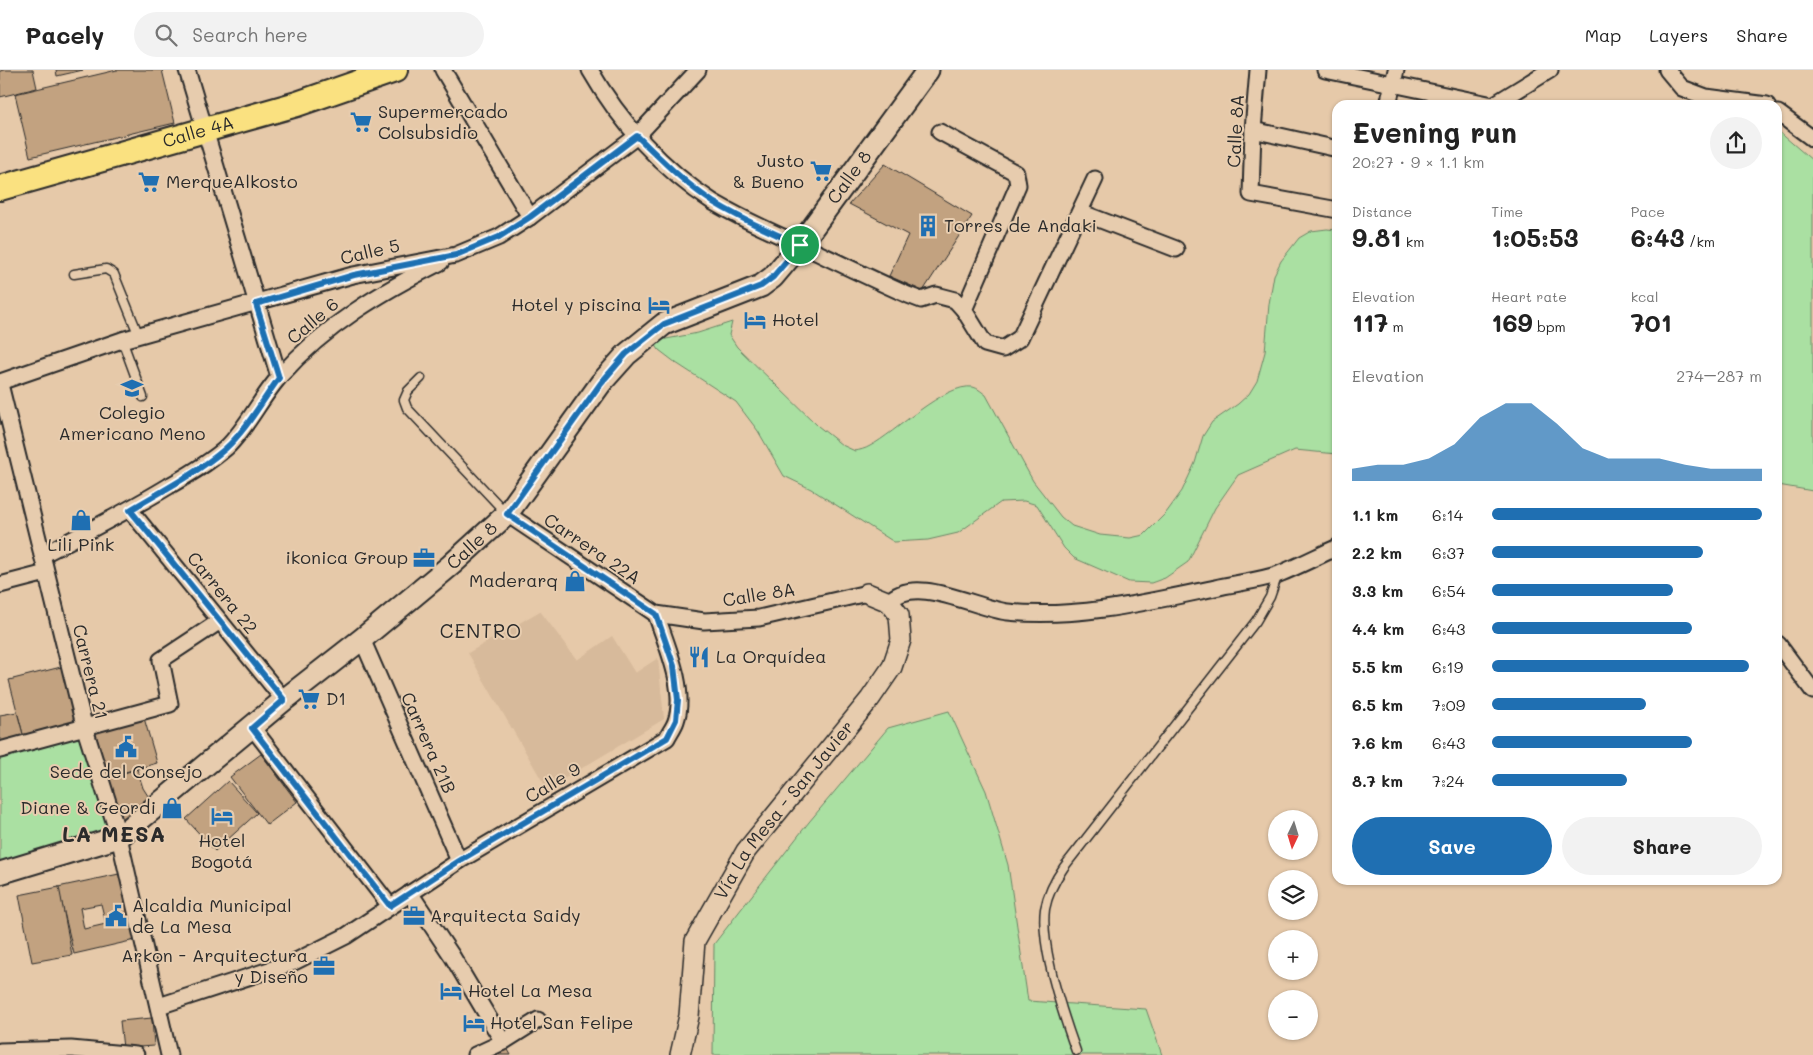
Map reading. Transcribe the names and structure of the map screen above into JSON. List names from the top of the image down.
{
  "streets": {
    "main road": ["Calle 4A", "Calle 8"],
    "street": [
      "Calle 8A",
      "Calle 5",
      "Calle 6",
      "Carrera 22A",
      "Carrera 22",
      "Carrera 21",
      "Carrera 21B",
      "Calle 9",
      "Vía La Mesa - San Javier"
    ]
  },
  "crossings": [
    ["Calle 8A", "Carrera 22A"],
    ["Calle 8A", "Calle 9"],
    ["Calle 8", "Carrera 22A"],
    ["Calle 8", "Carrera 22"],
    ["Calle 8", "Carrera 21"],
    ["Calle 8", "Carrera 21B"],
    ["Calle 5", "Calle 6"],
    ["Calle 5", "Carrera 21"],
    ["Calle 6", "Carrera 22"],
    ["Calle 6", "Carrera 21"],
    ["Carrera 22A", "Calle 9"],
    ["Carrera 21", "Calle 9"],
    ["Carrera 21B", "Calle 9"]
  ],
  "districts": ["CENTRO", "LA MESA"],
  "places": {
    "supermarket": [
      "Supermercado Colsubsidio",
      "Justo & Bueno",
      "MerqueAlkosto",
      "D1"
    ],
    "building": ["Torres de Andaki"],
    "hotel": [
      "Hotel y piscina",
      "Hotel",
      "Hotel Bogotá",
      "Hotel La Mesa",
      "Hotel San Felipe"
    ],
    "school or university": ["Colegio Americano Meno"],
    "shop": ["Lili Pink", "Maderarq", "Diane & Geordi"],
    "office": ["ikonica Group", "Arquitecta Saidy", "Arkon - Arquitectura y Diseño"],
    "restaurant": ["La Orquídea"],
    "public building": ["Sede del Consejo", "Alcaldia Municipal de La Mesa"]
  },
  "north": "bottom",
  "page": {
    "header": "Pacely",
    "search": "Search here",
    "nav": ["Map", "Layers", "Share"],
    "heading": ["Evening run", "20:27 · 9 × 1.1 km"],
    "stats": [
      ["Distance", "9.81 km"],
      ["Time", "1:05:53"],
      ["Pace", "6:43 /km"],
      ["Elevation", "117 m"],
      ["Heart rate", "169 bpm"],
      ["kcal", "701"]
    ],
    "chart": ["Elevation", "274–287 m"],
    "list": [
      {
        "name": "1.1 km",
        "note": "6:14"
      },
      {
        "name": "2.2 km",
        "note": "6:37"
      },
      {
        "name": "3.3 km",
        "note": "6:54"
      },
      {
        "name": "4.4 km",
        "note": "6:43"
      },
      {
        "name": "5.5 km",
        "note": "6:19"
      },
      {
        "name": "6.5 km",
        "note": "7:09"
      },
      {
        "name": "7.6 km",
        "note": "6:43"
      },
      {
        "name": "8.7 km",
        "note": "7:24"
      }
    ],
    "buttons": ["Save", "Share"],
    "map_buttons": ["+", "−"]
  }
}
